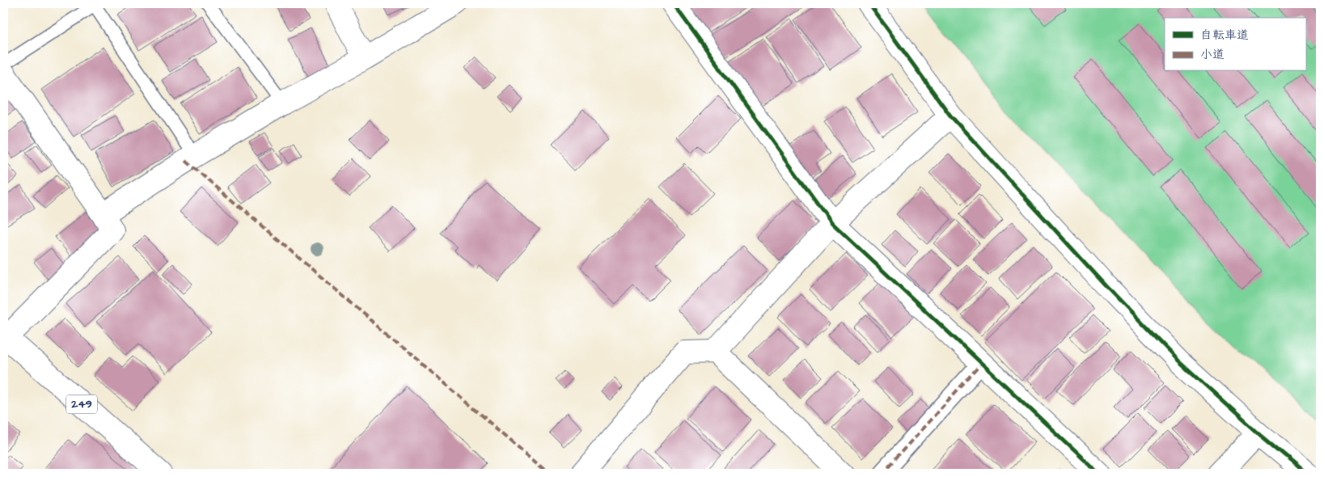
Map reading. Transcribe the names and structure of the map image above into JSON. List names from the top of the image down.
{
  "streets": {
    "main road": ["249"]
  },
  "legend": ["自転車道", "小道"]
}
